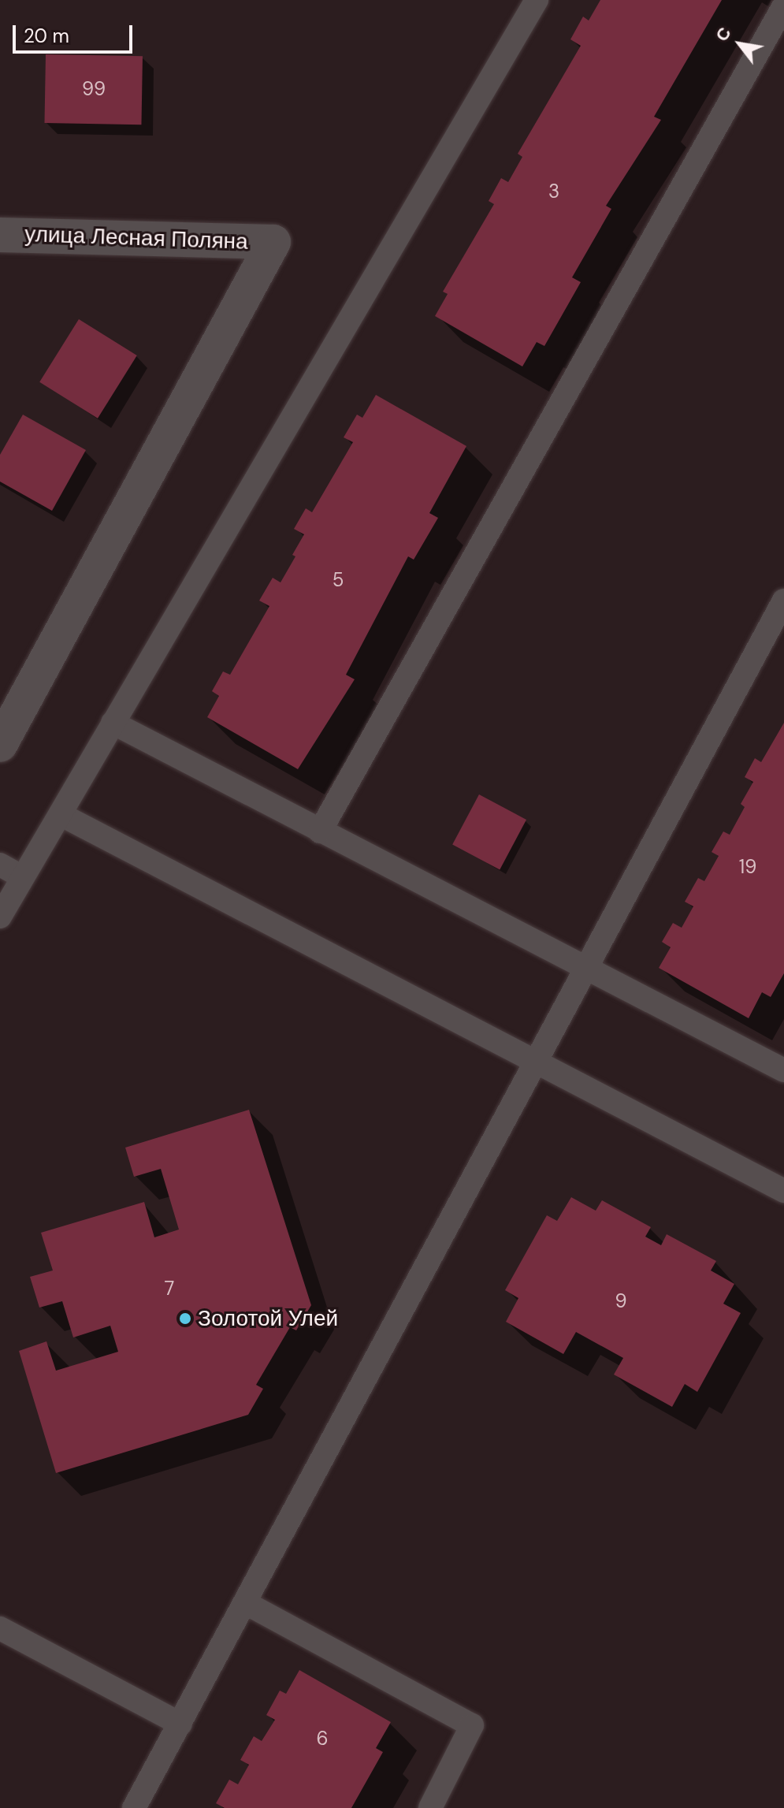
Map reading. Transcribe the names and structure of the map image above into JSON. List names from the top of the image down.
{
  "streets": {
    "street": ["улица Лесная Поляна"]
  },
  "places": ["Золотой Улей"],
  "house_numbers": [
    "99",
    "3",
    "5",
    "19",
    "7",
    "9",
    "6"
  ],
  "scale_bar": "20 m",
  "north": "top left"
}
